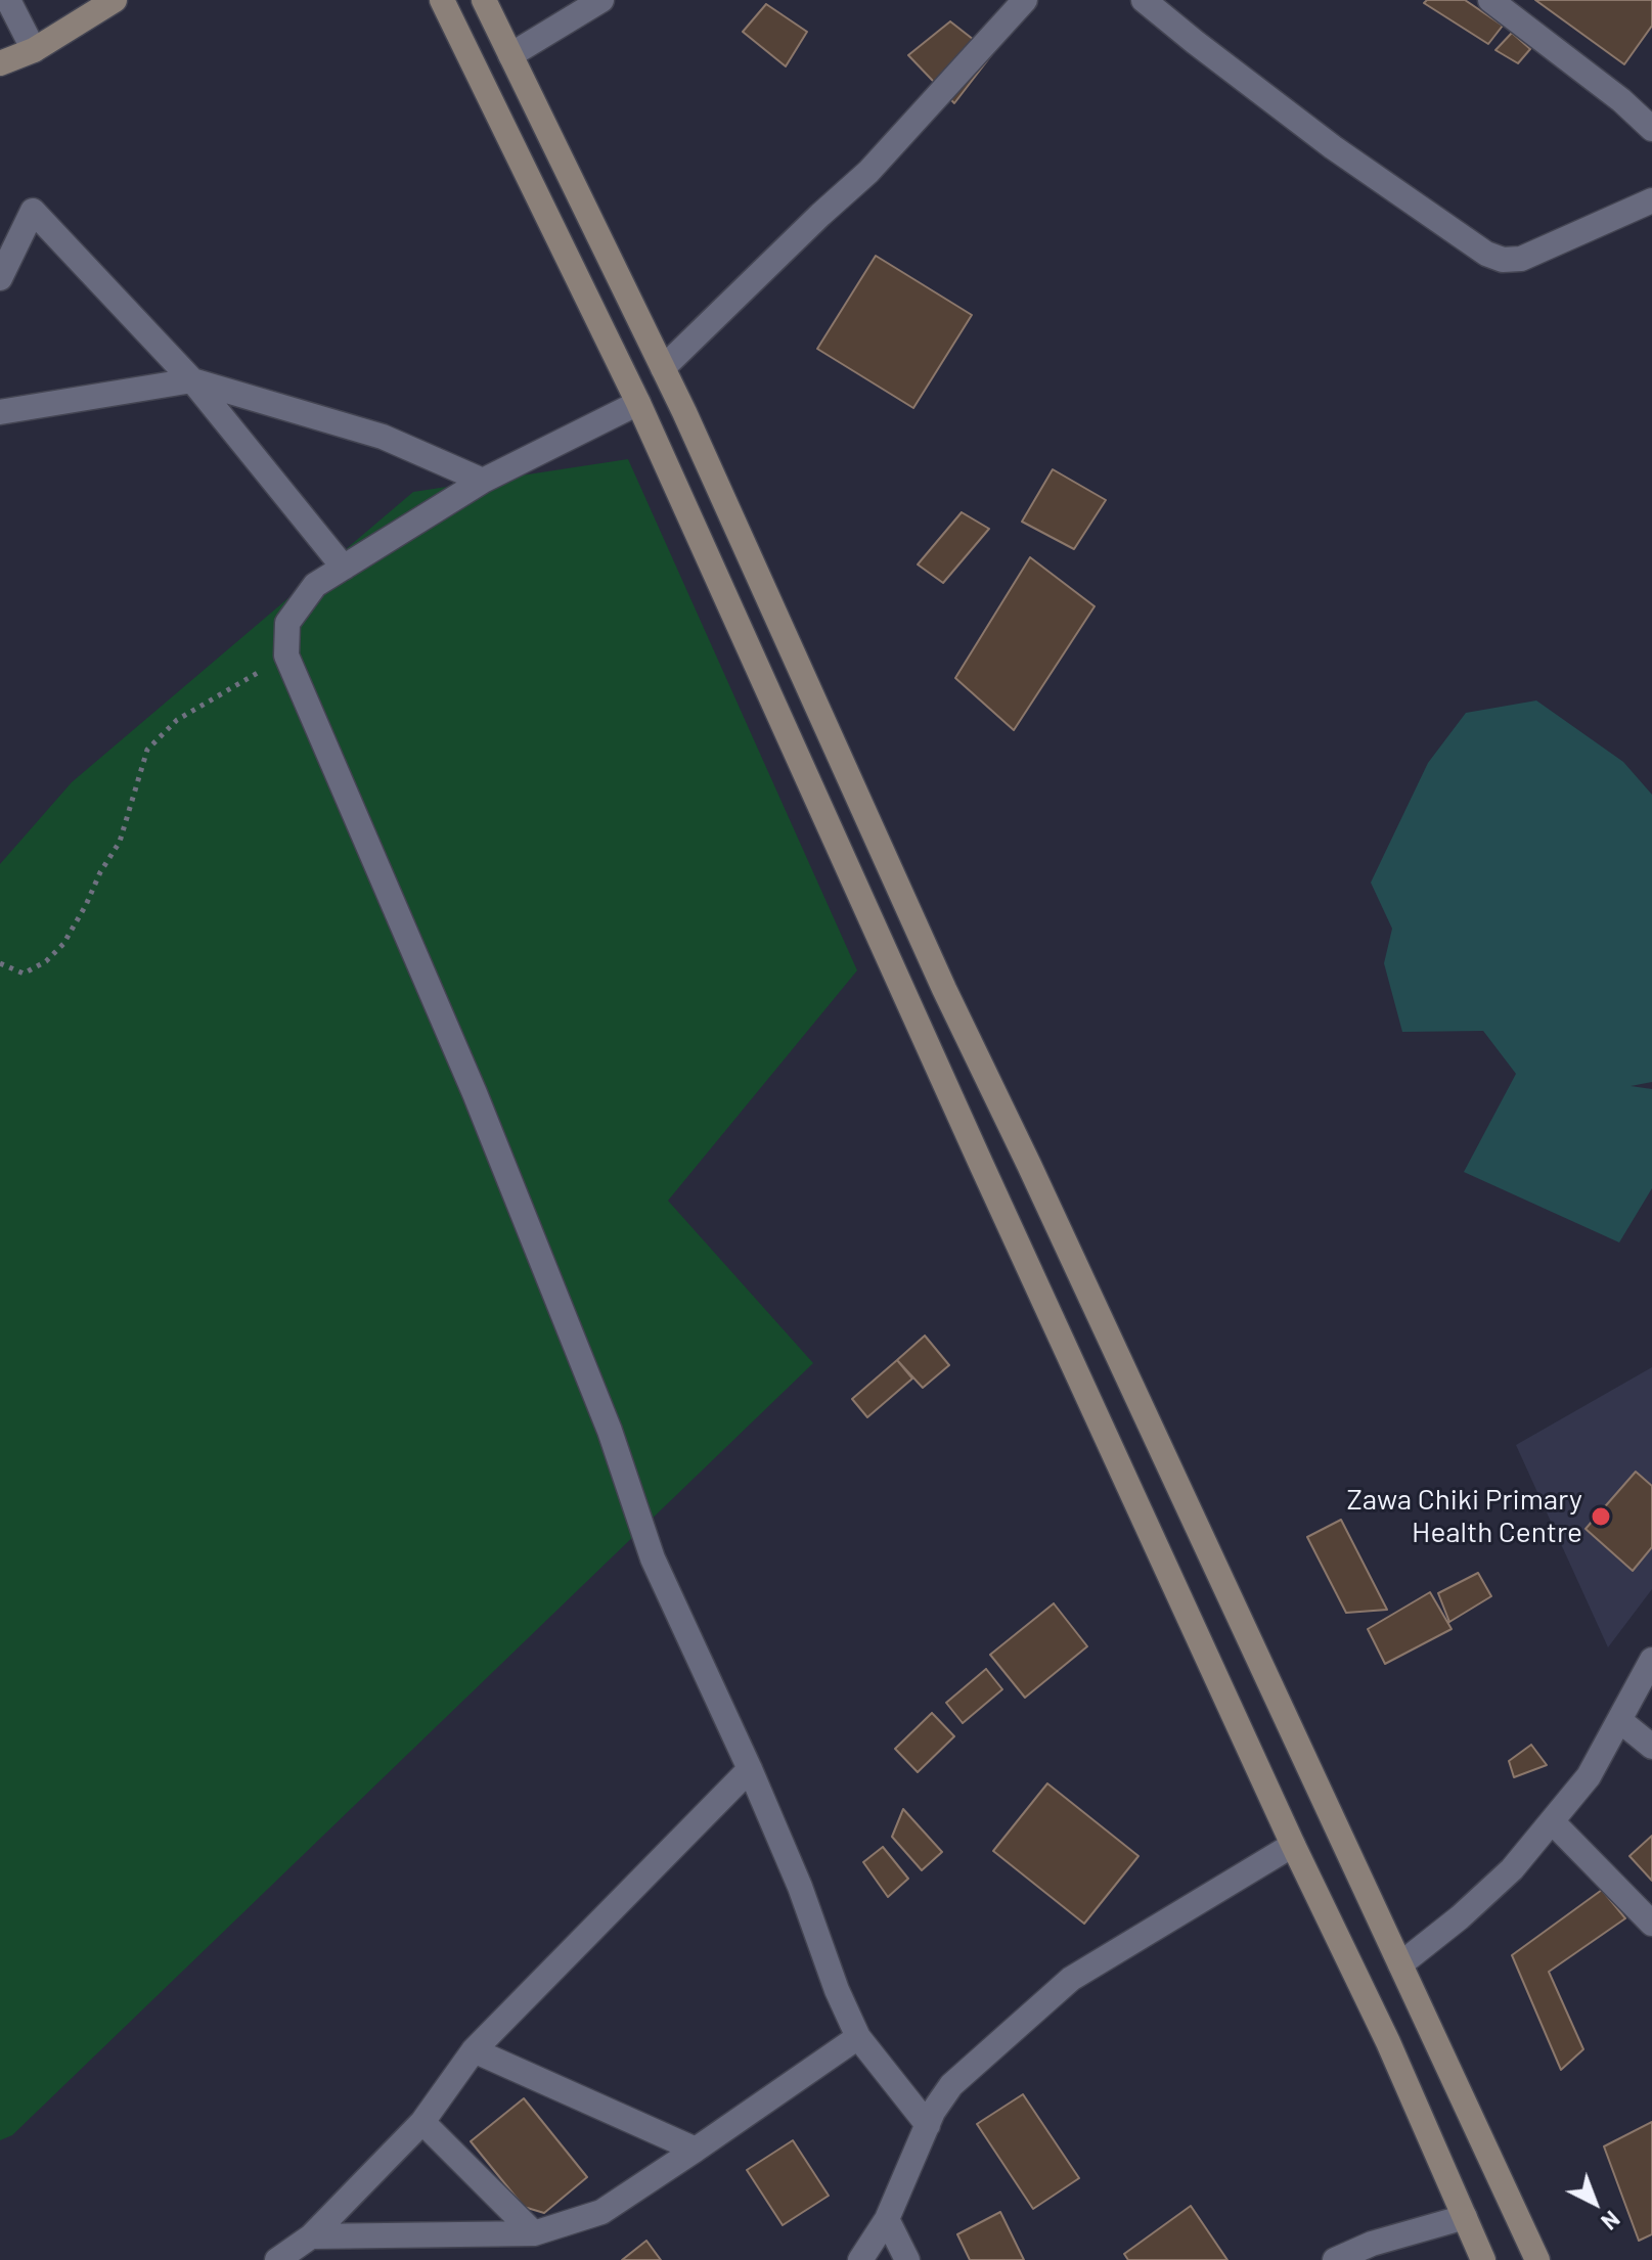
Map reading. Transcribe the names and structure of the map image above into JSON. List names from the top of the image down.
{
  "places": ["Zawa Chiki Primary Health Centre"],
  "north": "bottom right"
}
